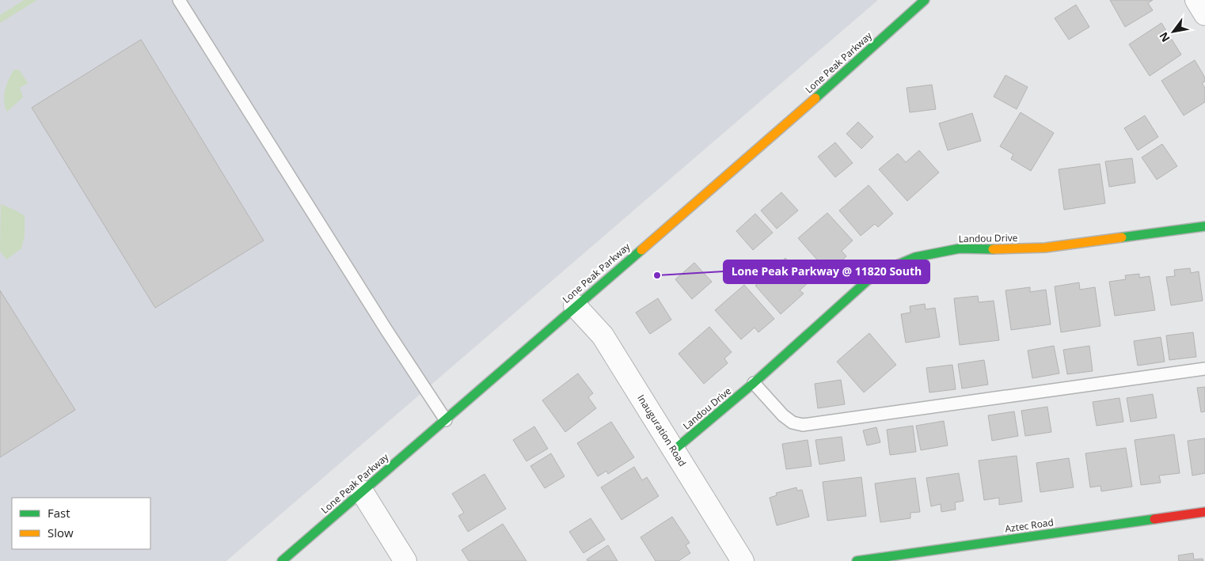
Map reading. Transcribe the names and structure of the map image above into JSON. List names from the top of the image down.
{
  "streets": {
    "street": [
      "Lone Peak Parkway",
      "Landou Drive",
      "Inauguration Road",
      "Aztec Road"
    ]
  },
  "crossings": [
    ["Lone Peak Parkway", "Inauguration Road"],
    ["Landou Drive", "Inauguration Road"]
  ],
  "places": ["Lone Peak Parkway @ 11820 South"],
  "legend": ["Fast", "Slow"],
  "north": "bottom left"
}
